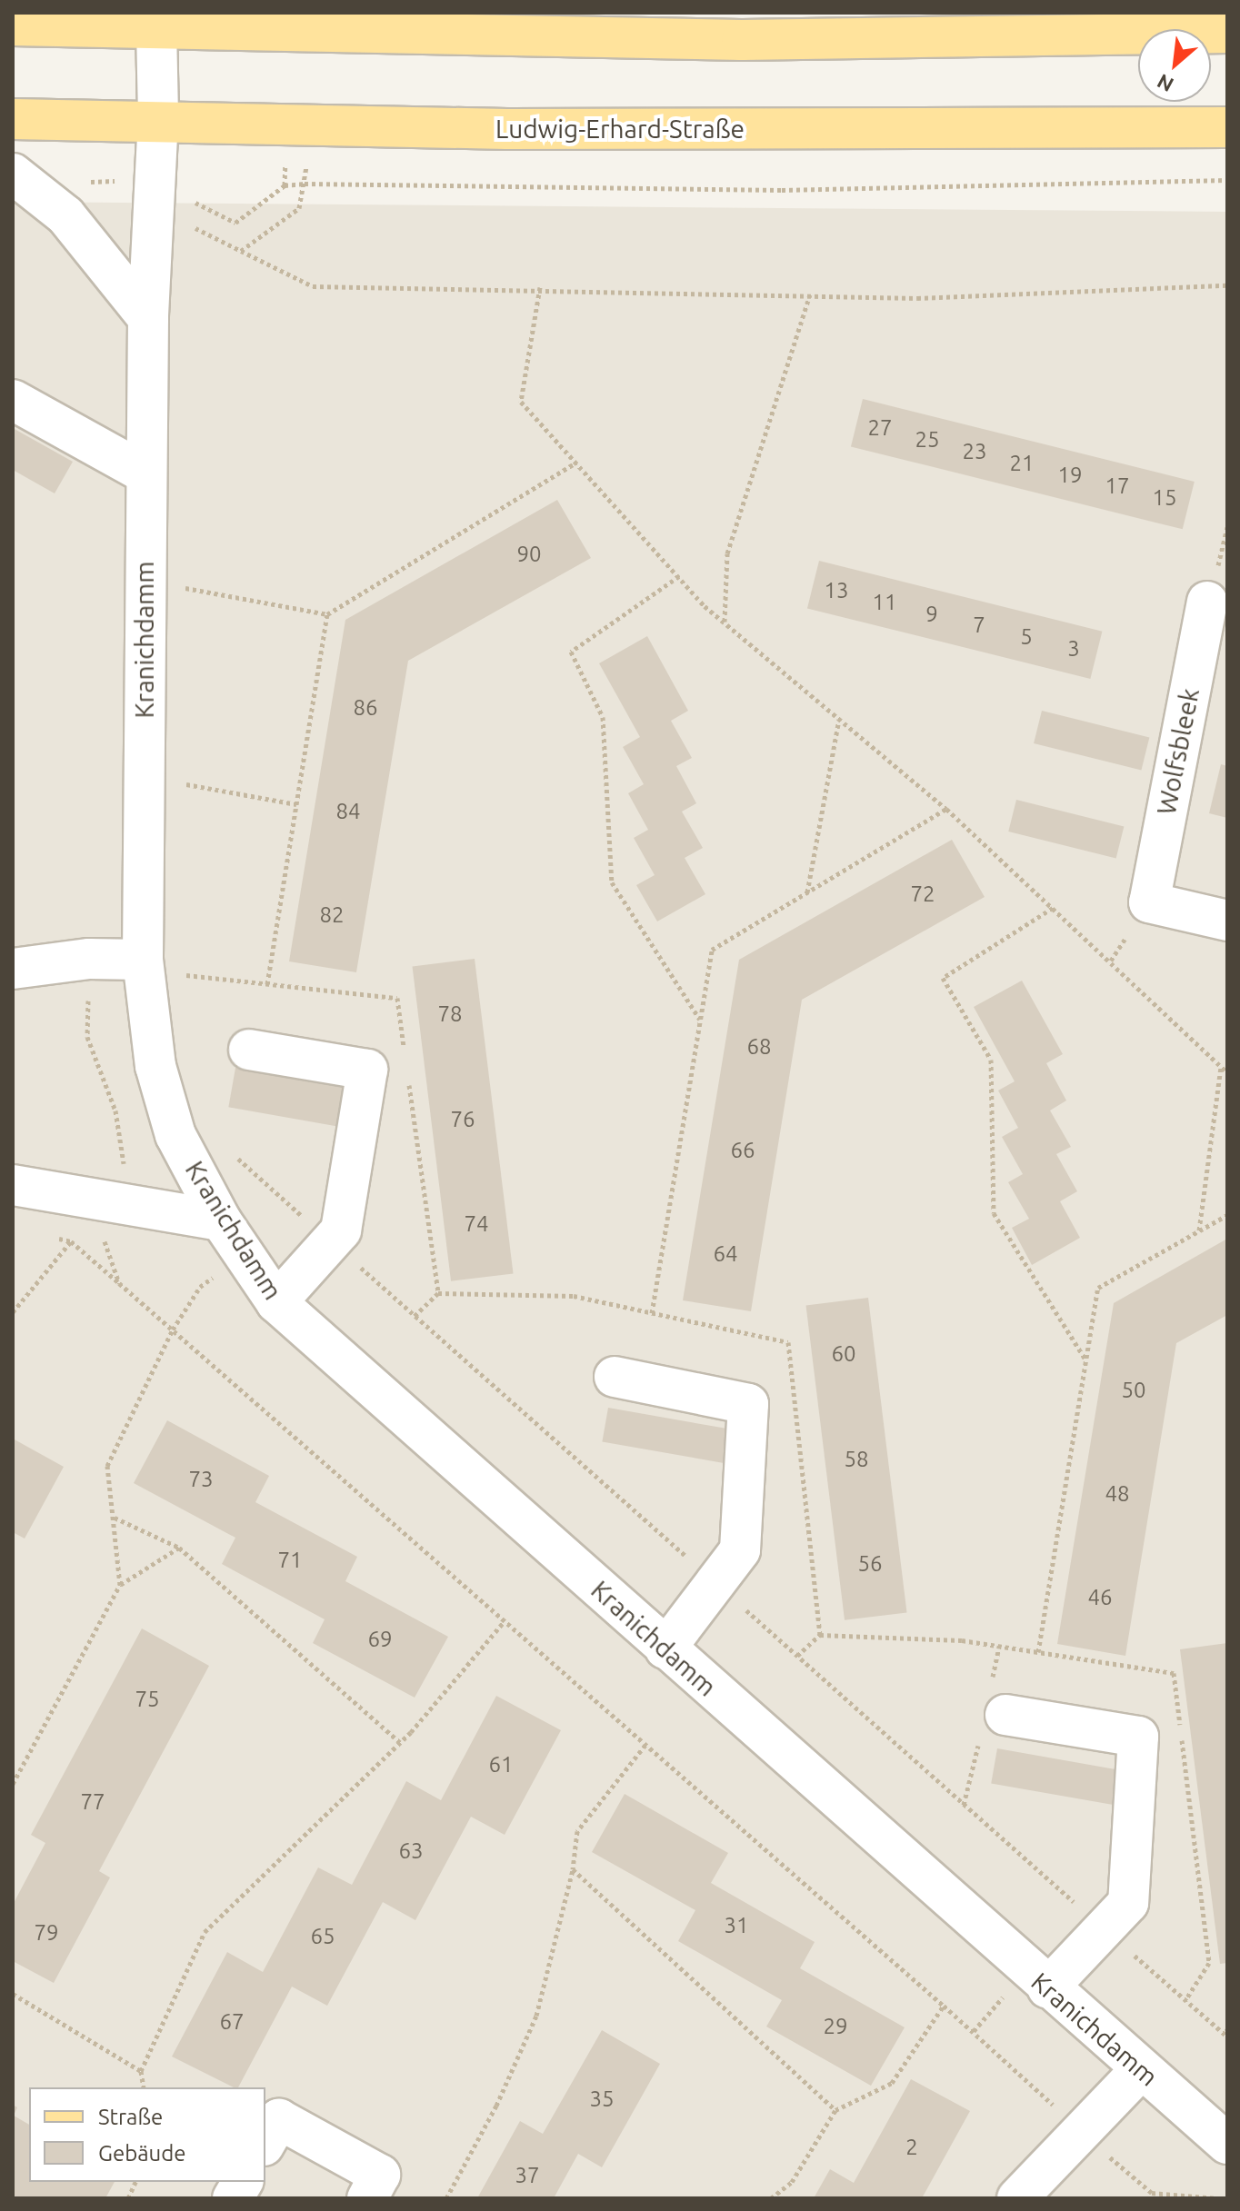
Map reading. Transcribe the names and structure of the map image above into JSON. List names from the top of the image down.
{
  "streets": {
    "main road": ["Ludwig-Erhard-Straße"],
    "street": ["Kranichdamm", "Wolfsbleek"]
  },
  "crossings": [
    ["Ludwig-Erhard-Straße", "Kranichdamm"]
  ],
  "house_numbers": [
    "27",
    "25",
    "23",
    "21",
    "19",
    "17",
    "15",
    "90",
    "13",
    "11",
    "9",
    "7",
    "5",
    "3",
    "86",
    "84",
    "72",
    "82",
    "78",
    "68",
    "76",
    "66",
    "74",
    "64",
    "60",
    "50",
    "58",
    "73",
    "48",
    "71",
    "56",
    "46",
    "69",
    "75",
    "61",
    "77",
    "63",
    "31",
    "79",
    "65",
    "67",
    "29",
    "35",
    "2",
    "37"
  ],
  "legend": ["Straße", "Gebäude"],
  "north": "bottom left"
}
